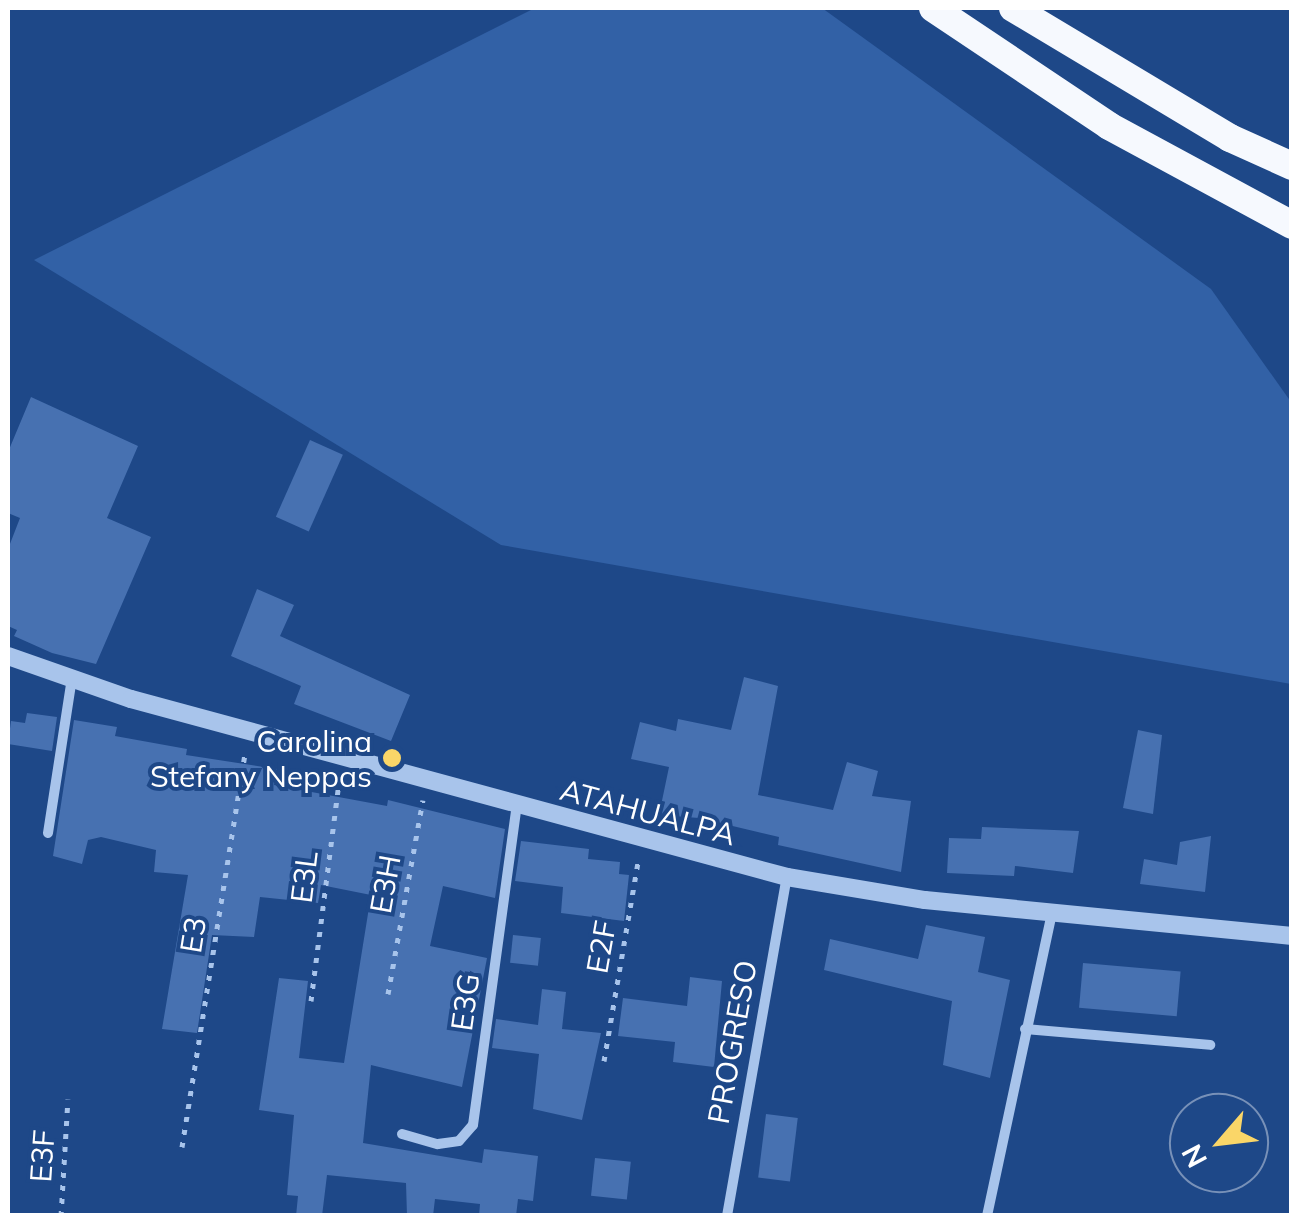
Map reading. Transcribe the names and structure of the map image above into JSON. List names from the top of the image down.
{
  "streets": {
    "street": ["ATAHUALPA", "E3G", "PROGRESO"],
    "path": [
      "E3L",
      "E3H",
      "E3",
      "E2F",
      "E3F"
    ]
  },
  "crossings": [
    ["ATAHUALPA", "E3L"],
    ["ATAHUALPA", "E3H"],
    ["ATAHUALPA", "E3"],
    ["ATAHUALPA", "E2F"],
    ["ATAHUALPA", "E3G"],
    ["ATAHUALPA", "PROGRESO"]
  ],
  "places": ["Carolina Stefany Neppas"],
  "north": "bottom left"
}
